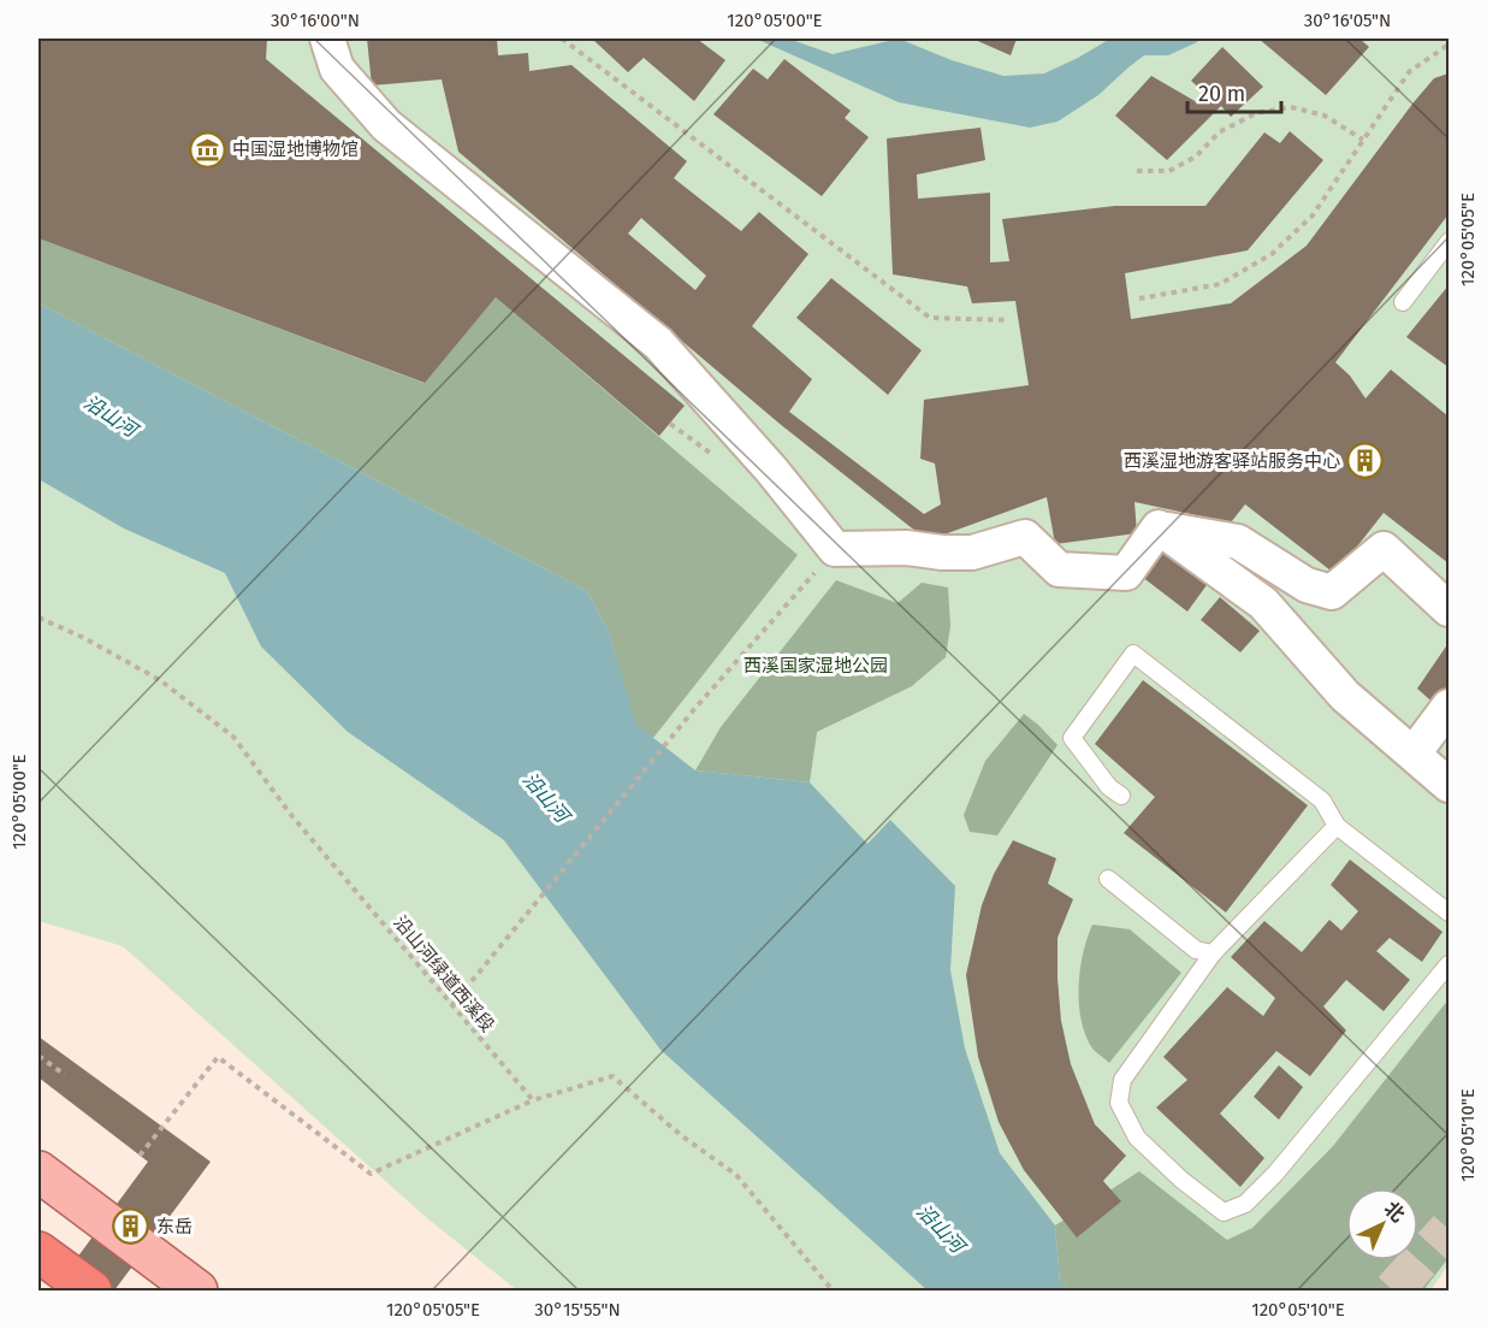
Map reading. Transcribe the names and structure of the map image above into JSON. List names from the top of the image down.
{
  "streets": {
    "path": ["沿山河绿道西溪段"]
  },
  "water": ["沿山河"],
  "parks": ["西溪国家湿地公园"],
  "places": {
    "museum": ["中国湿地博物馆"],
    "building": ["西溪湿地游客驿站服务中心", "东岳"]
  },
  "scale_bar": "20 m",
  "north": "top right",
  "coordinates": [
    "30°16'00\"N",
    "120°05'00\"E",
    "30°16'05\"N",
    "120°05'05\"E",
    "120°05'10\"E",
    "30°15'55\"N"
  ]
}
